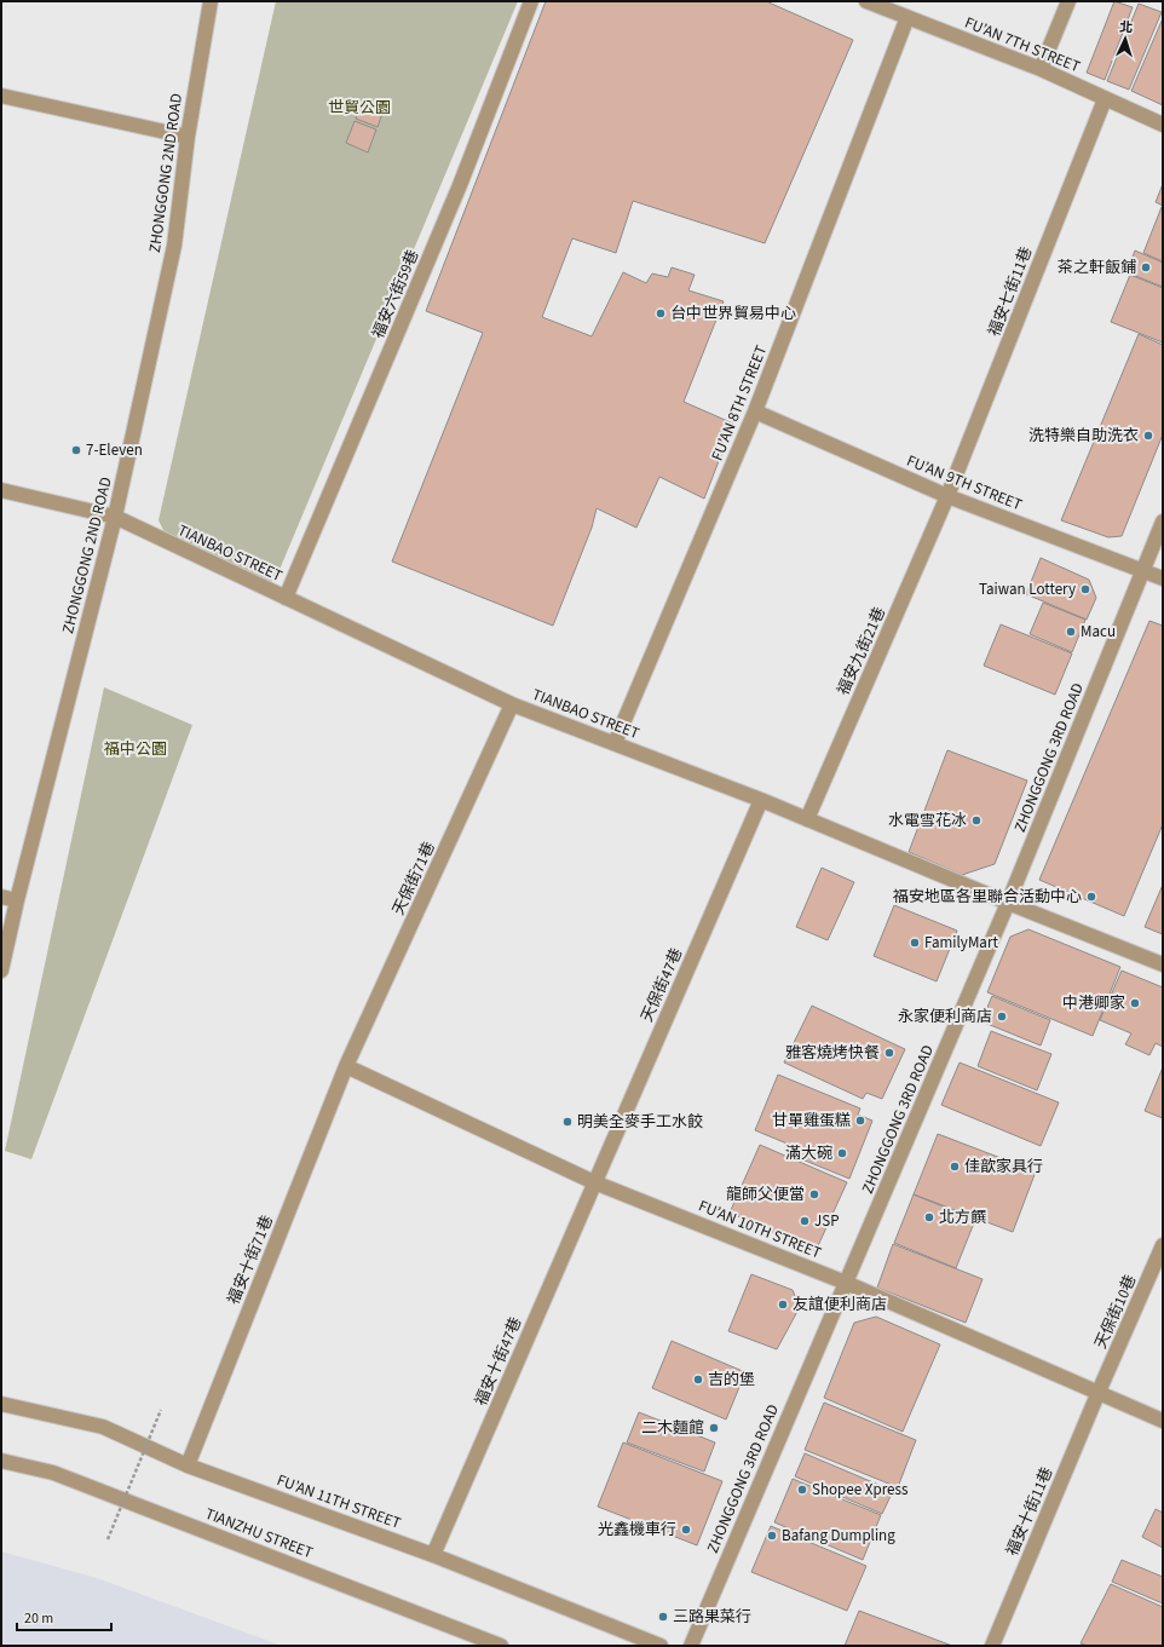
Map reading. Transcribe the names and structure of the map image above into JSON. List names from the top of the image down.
{
  "streets": {
    "street": [
      "FU’AN 7TH STREET",
      "ZHONGGONG 2ND ROAD",
      "福安七街11巷",
      "福安六街59巷",
      "FU’AN 8TH STREET",
      "FU’AN 9TH STREET",
      "TIANBAO STREET",
      "福安九街21巷",
      "ZHONGGONG 3RD ROAD",
      "天保街71巷",
      "天保街47巷",
      "FU’AN 10TH STREET",
      "福安十街71巷",
      "天保街10巷",
      "福安十街47巷",
      "FU’AN 11TH STREET",
      "福安十街11巷",
      "TIANZHU STREET"
    ]
  },
  "crossings": [
    ["FU’AN 7TH STREET", "福安七街11巷"],
    ["FU’AN 7TH STREET", "FU’AN 8TH STREET"],
    ["ZHONGGONG 2ND ROAD", "TIANBAO STREET"],
    ["福安七街11巷", "FU’AN 9TH STREET"],
    ["福安七街11巷", "福安九街21巷"],
    ["福安六街59巷", "TIANBAO STREET"],
    ["FU’AN 8TH STREET", "FU’AN 9TH STREET"],
    ["FU’AN 8TH STREET", "TIANBAO STREET"],
    ["FU’AN 9TH STREET", "福安九街21巷"],
    ["FU’AN 9TH STREET", "ZHONGGONG 3RD ROAD"],
    ["TIANBAO STREET", "福安九街21巷"],
    ["TIANBAO STREET", "ZHONGGONG 3RD ROAD"],
    ["TIANBAO STREET", "天保街71巷"],
    ["TIANBAO STREET", "天保街47巷"],
    ["ZHONGGONG 3RD ROAD", "FU’AN 10TH STREET"],
    ["天保街71巷", "FU’AN 10TH STREET"],
    ["天保街71巷", "福安十街71巷"],
    ["天保街47巷", "FU’AN 10TH STREET"],
    ["天保街47巷", "福安十街47巷"],
    ["FU’AN 10TH STREET", "福安十街71巷"],
    ["FU’AN 10TH STREET", "天保街10巷"],
    ["FU’AN 10TH STREET", "福安十街47巷"],
    ["FU’AN 10TH STREET", "福安十街11巷"],
    ["福安十街71巷", "FU’AN 11TH STREET"],
    ["天保街10巷", "福安十街11巷"],
    ["福安十街47巷", "FU’AN 11TH STREET"]
  ],
  "parks": ["世貿公園", "福中公園"],
  "places": [
    "茶之軒飯鋪",
    "台中世界貿易中心",
    "洗特樂自助洗衣",
    "7-Eleven",
    "Taiwan Lottery",
    "Macu",
    "水電雪花冰",
    "福安地區各里聯合活動中心",
    "FamilyMart",
    "中港卿家",
    "永家便利商店",
    "雅客燒烤快餐",
    "甘單雞蛋糕",
    "明美全麥手工水餃",
    "滿大碗",
    "佳歆家具行",
    "龍師父便當",
    "北方饌",
    "JSP",
    "友誼便利商店",
    "吉的堡",
    "二木麵館",
    "Shopee Xpress",
    "光鑫機車行",
    "Bafang Dumpling",
    "三路果菜行"
  ],
  "scale_bar": "20 m",
  "north": "top"
}
